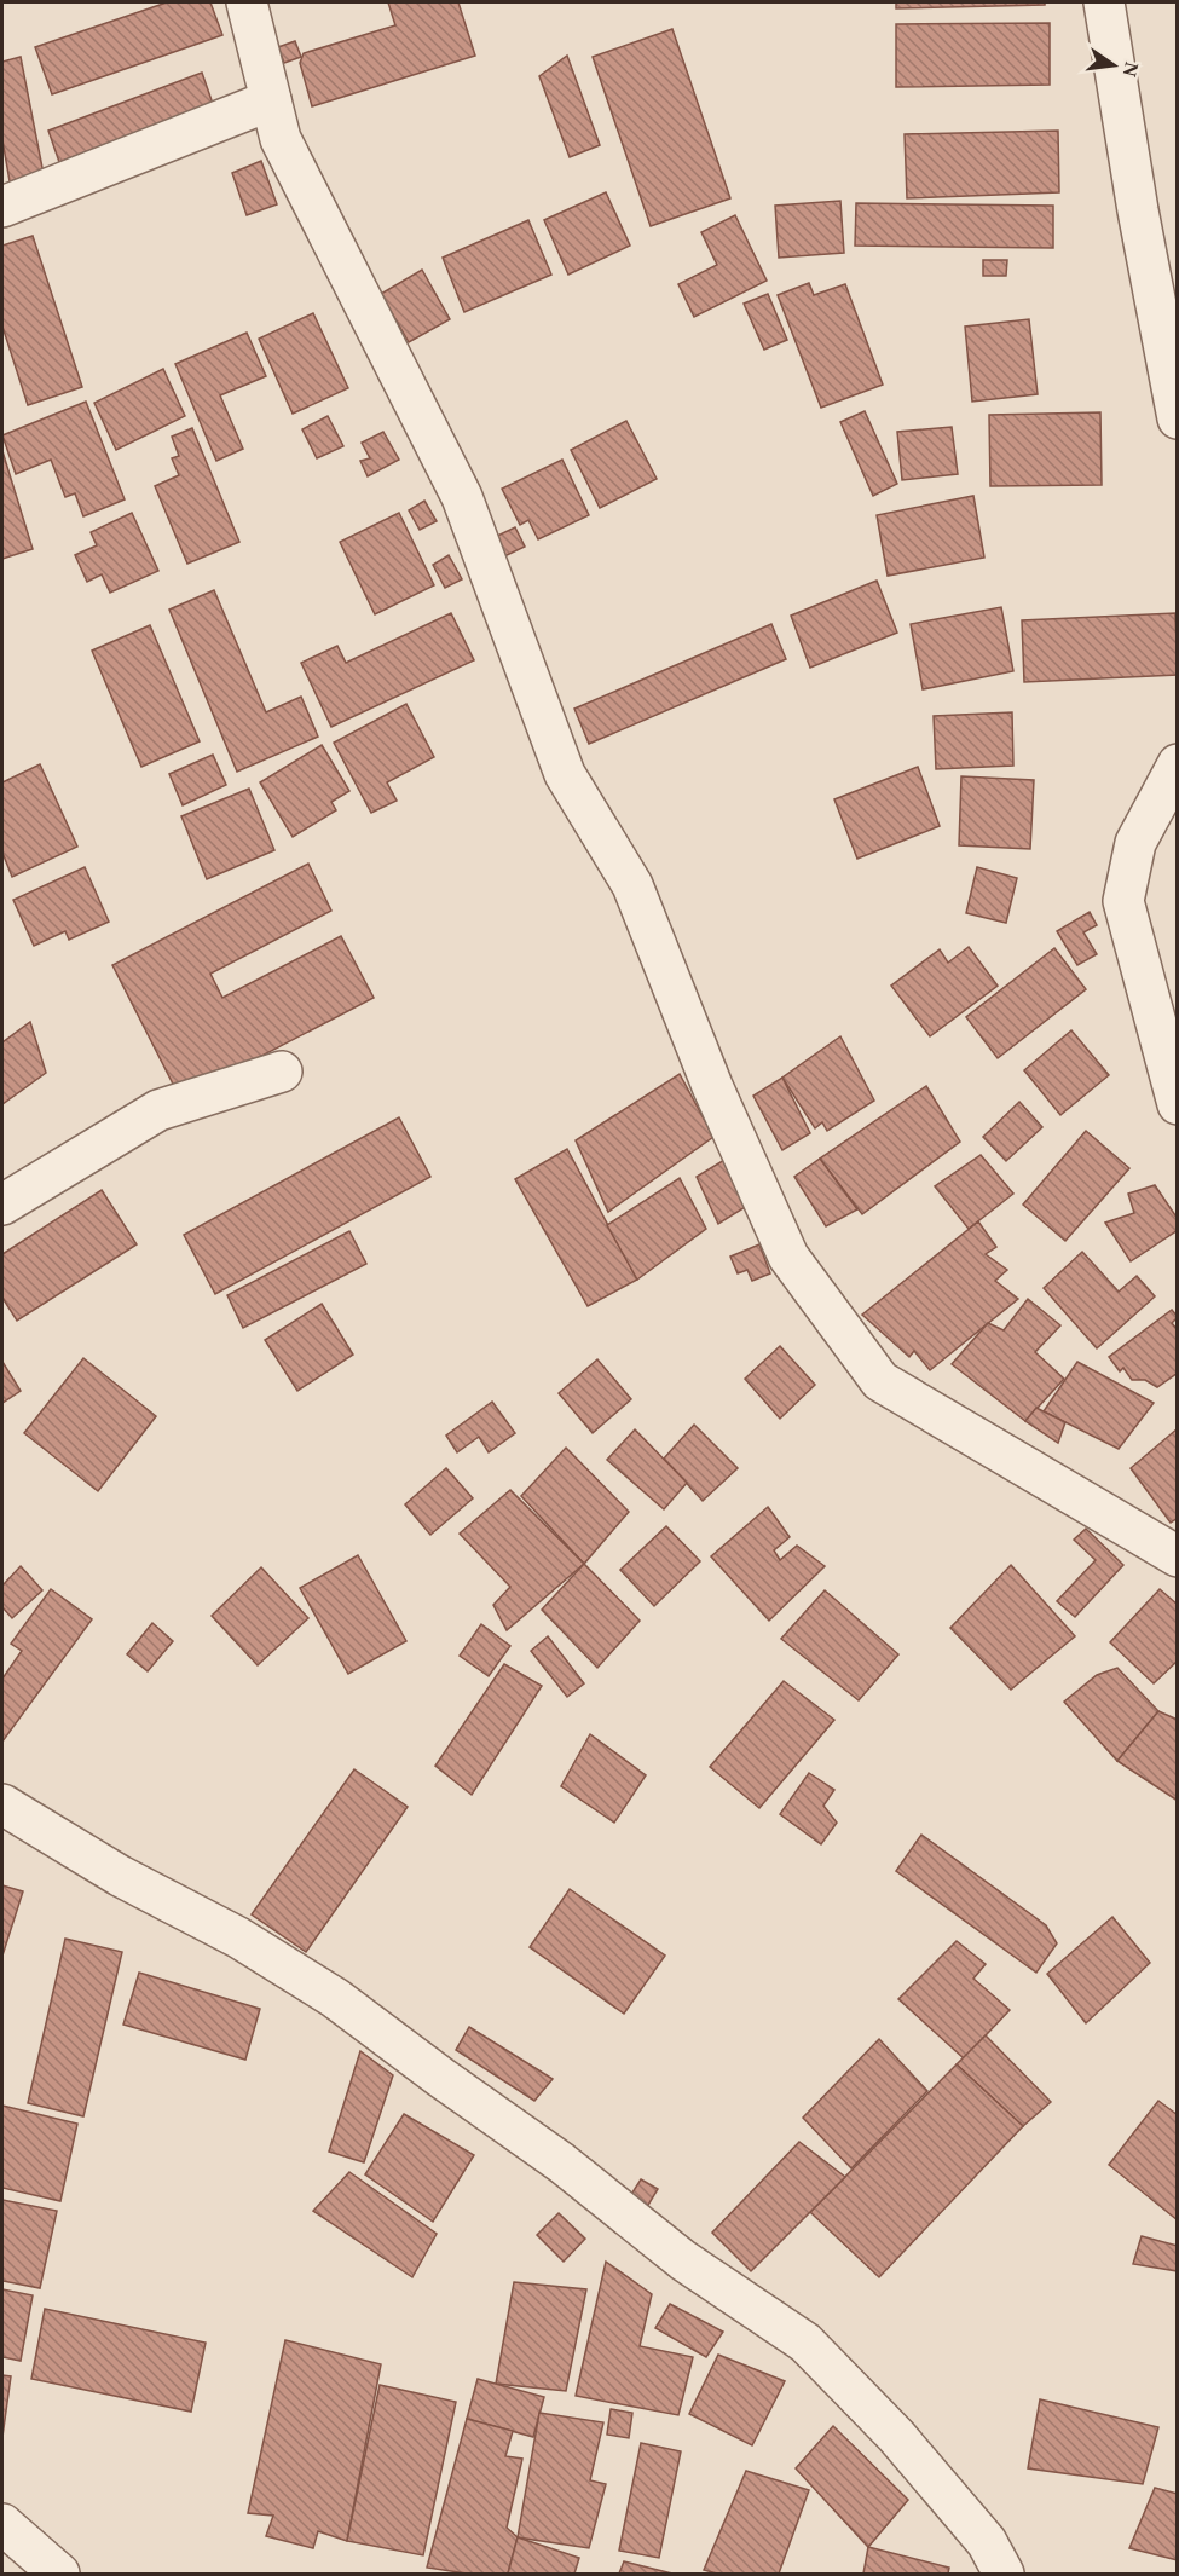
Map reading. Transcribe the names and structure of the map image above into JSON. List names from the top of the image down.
{
  "north": "right"
}
